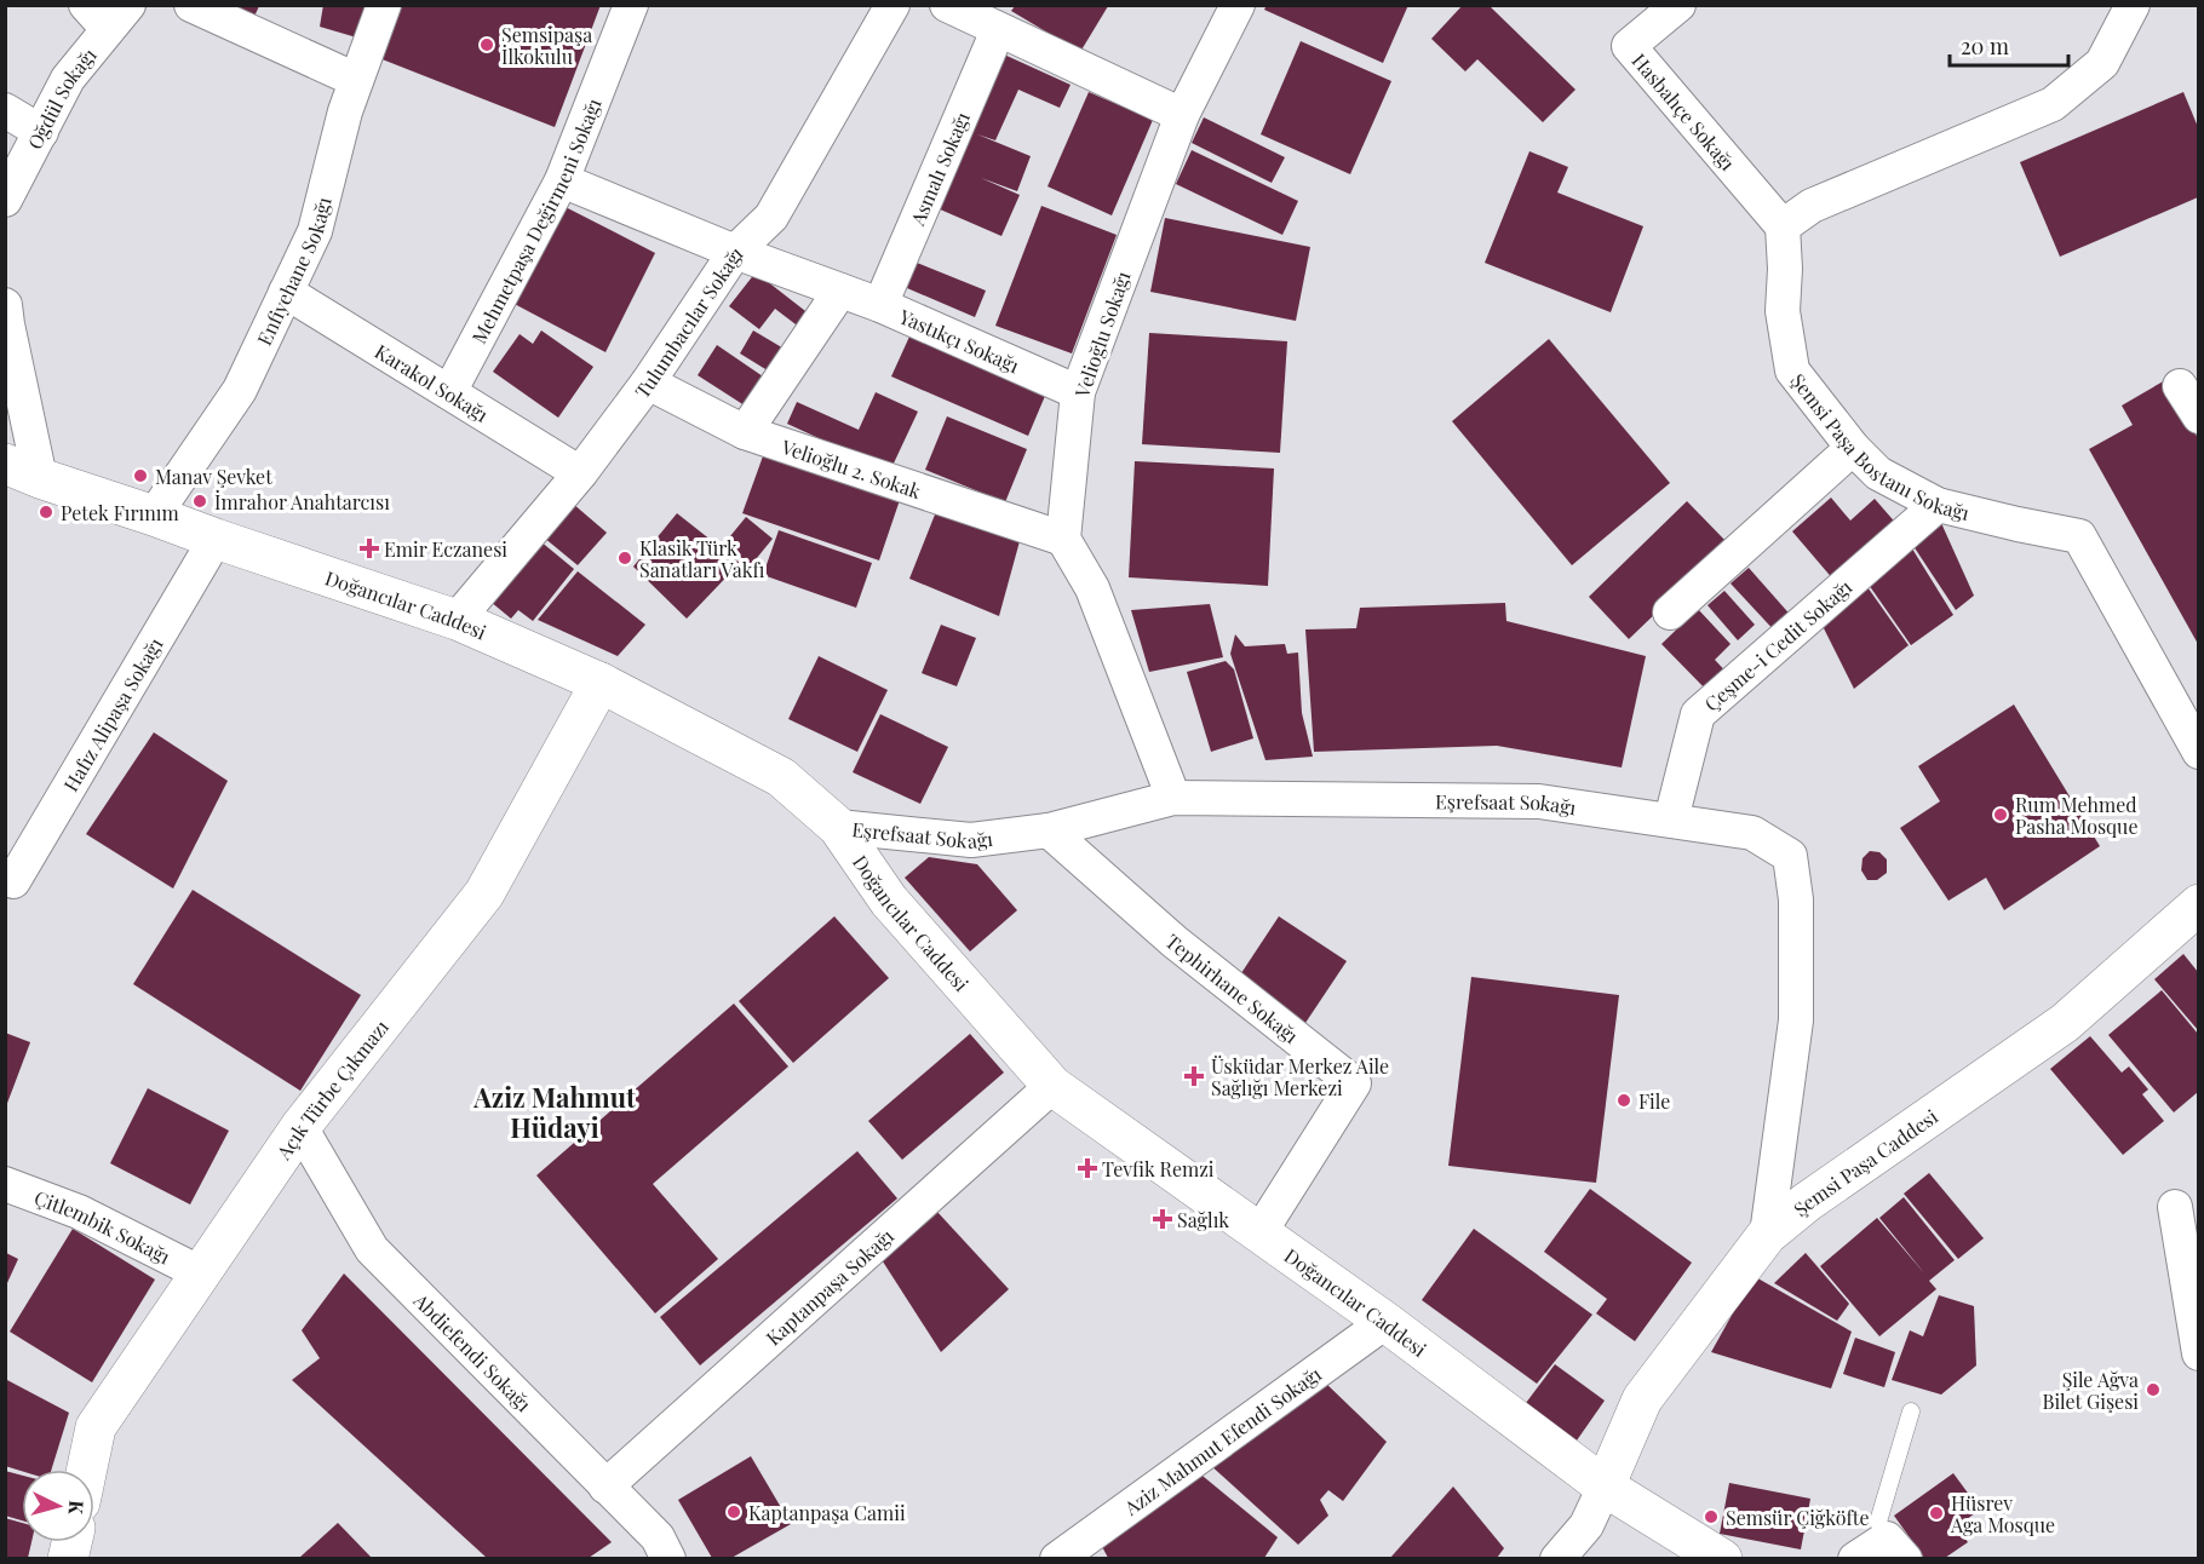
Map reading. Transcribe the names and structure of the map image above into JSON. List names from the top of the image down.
{
  "streets": {
    "street": [
      "Oğdül Sokağı",
      "Hasbahçe Sokağı",
      "Asmalı Sokağı",
      "Mehmetpaşa Değirmeni Sokağı",
      "Enfiyehane Sokağı",
      "Tulumbacılar Sokağı",
      "Velioğlu Sokağı",
      "Yastıkçı Sokağı",
      "Karakol Sokağı",
      "Şemsi Paşa Bostanı Sokağı",
      "Velioğlu 2. Sokak",
      "Doğancılar Caddesi",
      "Çeşme-i Cedit Sokağı",
      "Hafız Alipaşa Sokağı",
      "Eşrefsaat Sokağı",
      "Tephirhane Sokağı",
      "Açık Türbe Çıkmazı",
      "Şemsi Paşa Caddesi",
      "Çitlembik Sokağı",
      "Kaptanpaşa Sokağı",
      "Abdiefendi Sokağı",
      "Aziz Mahmut Efendi Sokağı"
    ]
  },
  "crossings": [
    ["Hasbahçe Sokağı", "Şemsi Paşa Bostanı Sokağı"],
    ["Asmalı Sokağı", "Yastıkçı Sokağı"],
    ["Mehmetpaşa Değirmeni Sokağı", "Yastıkçı Sokağı"],
    ["Mehmetpaşa Değirmeni Sokağı", "Karakol Sokağı"],
    ["Enfiyehane Sokağı", "Karakol Sokağı"],
    ["Enfiyehane Sokağı", "Doğancılar Caddesi"],
    ["Tulumbacılar Sokağı", "Yastıkçı Sokağı"],
    ["Tulumbacılar Sokağı", "Karakol Sokağı"],
    ["Tulumbacılar Sokağı", "Velioğlu 2. Sokak"],
    ["Tulumbacılar Sokağı", "Doğancılar Caddesi"],
    ["Velioğlu Sokağı", "Yastıkçı Sokağı"],
    ["Velioğlu Sokağı", "Velioğlu 2. Sokak"],
    ["Şemsi Paşa Bostanı Sokağı", "Çeşme-i Cedit Sokağı"],
    ["Doğancılar Caddesi", "Hafız Alipaşa Sokağı"],
    ["Doğancılar Caddesi", "Eşrefsaat Sokağı"],
    ["Doğancılar Caddesi", "Tephirhane Sokağı"],
    ["Doğancılar Caddesi", "Açık Türbe Çıkmazı"],
    ["Doğancılar Caddesi", "Şemsi Paşa Caddesi"],
    ["Doğancılar Caddesi", "Kaptanpaşa Sokağı"],
    ["Doğancılar Caddesi", "Aziz Mahmut Efendi Sokağı"],
    ["Çeşme-i Cedit Sokağı", "Eşrefsaat Sokağı"],
    ["Eşrefsaat Sokağı", "Tephirhane Sokağı"],
    ["Eşrefsaat Sokağı", "Şemsi Paşa Caddesi"],
    ["Açık Türbe Çıkmazı", "Çitlembik Sokağı"],
    ["Açık Türbe Çıkmazı", "Abdiefendi Sokağı"],
    ["Kaptanpaşa Sokağı", "Abdiefendi Sokağı"]
  ],
  "districts": ["Aziz Mahmut Hüdayi"],
  "places": {
    "other": [
      "Semsipaşa İlkokulu",
      "Manav Şevket",
      "İmrahor Anahtarcısı",
      "Petek Fırınım",
      "Klasik Türk Sanatları Vakfı",
      "Rum Mehmed Pasha Mosque",
      "File",
      "Şile Ağva Bilet Gişesi",
      "Kaptanpaşa Camii",
      "Hüsrev Aga Mosque",
      "Semsür Çiğköfte"
    ],
    "health": [
      "Emir Eczanesi",
      "Üsküdar Merkez Aile Sağlığı Merkezi",
      "Tevfik Remzi",
      "Sağlık"
    ]
  },
  "scale_bar": "20 m",
  "north": "right"
}
